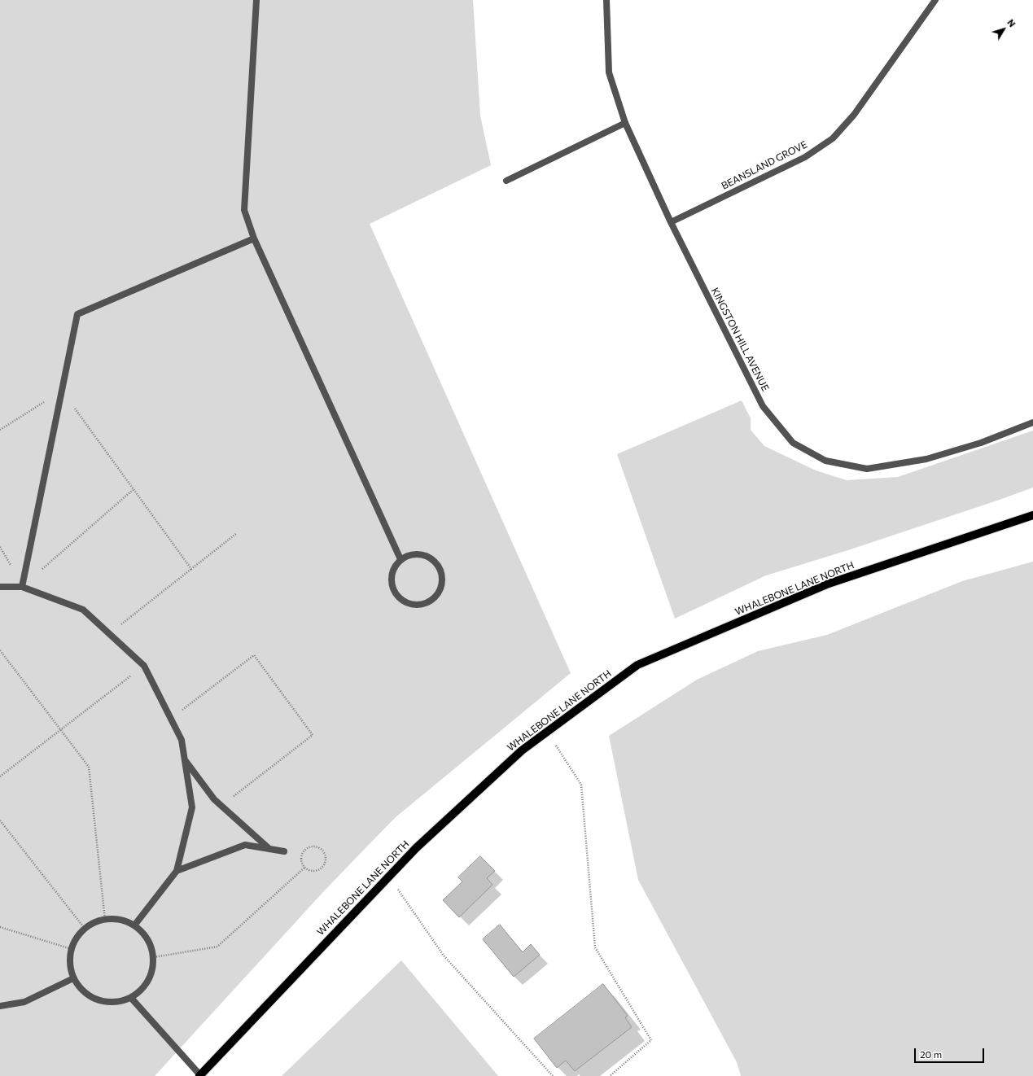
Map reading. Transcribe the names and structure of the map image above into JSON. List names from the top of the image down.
{
  "streets": {
    "main road": ["WHALEBONE LANE NORTH"],
    "street": ["BEANSLAND GROVE", "KINGSTON HILL AVENUE"]
  },
  "crossings": [
    ["BEANSLAND GROVE", "KINGSTON HILL AVENUE"]
  ],
  "scale_bar": "20 m",
  "north": "top right"
}
